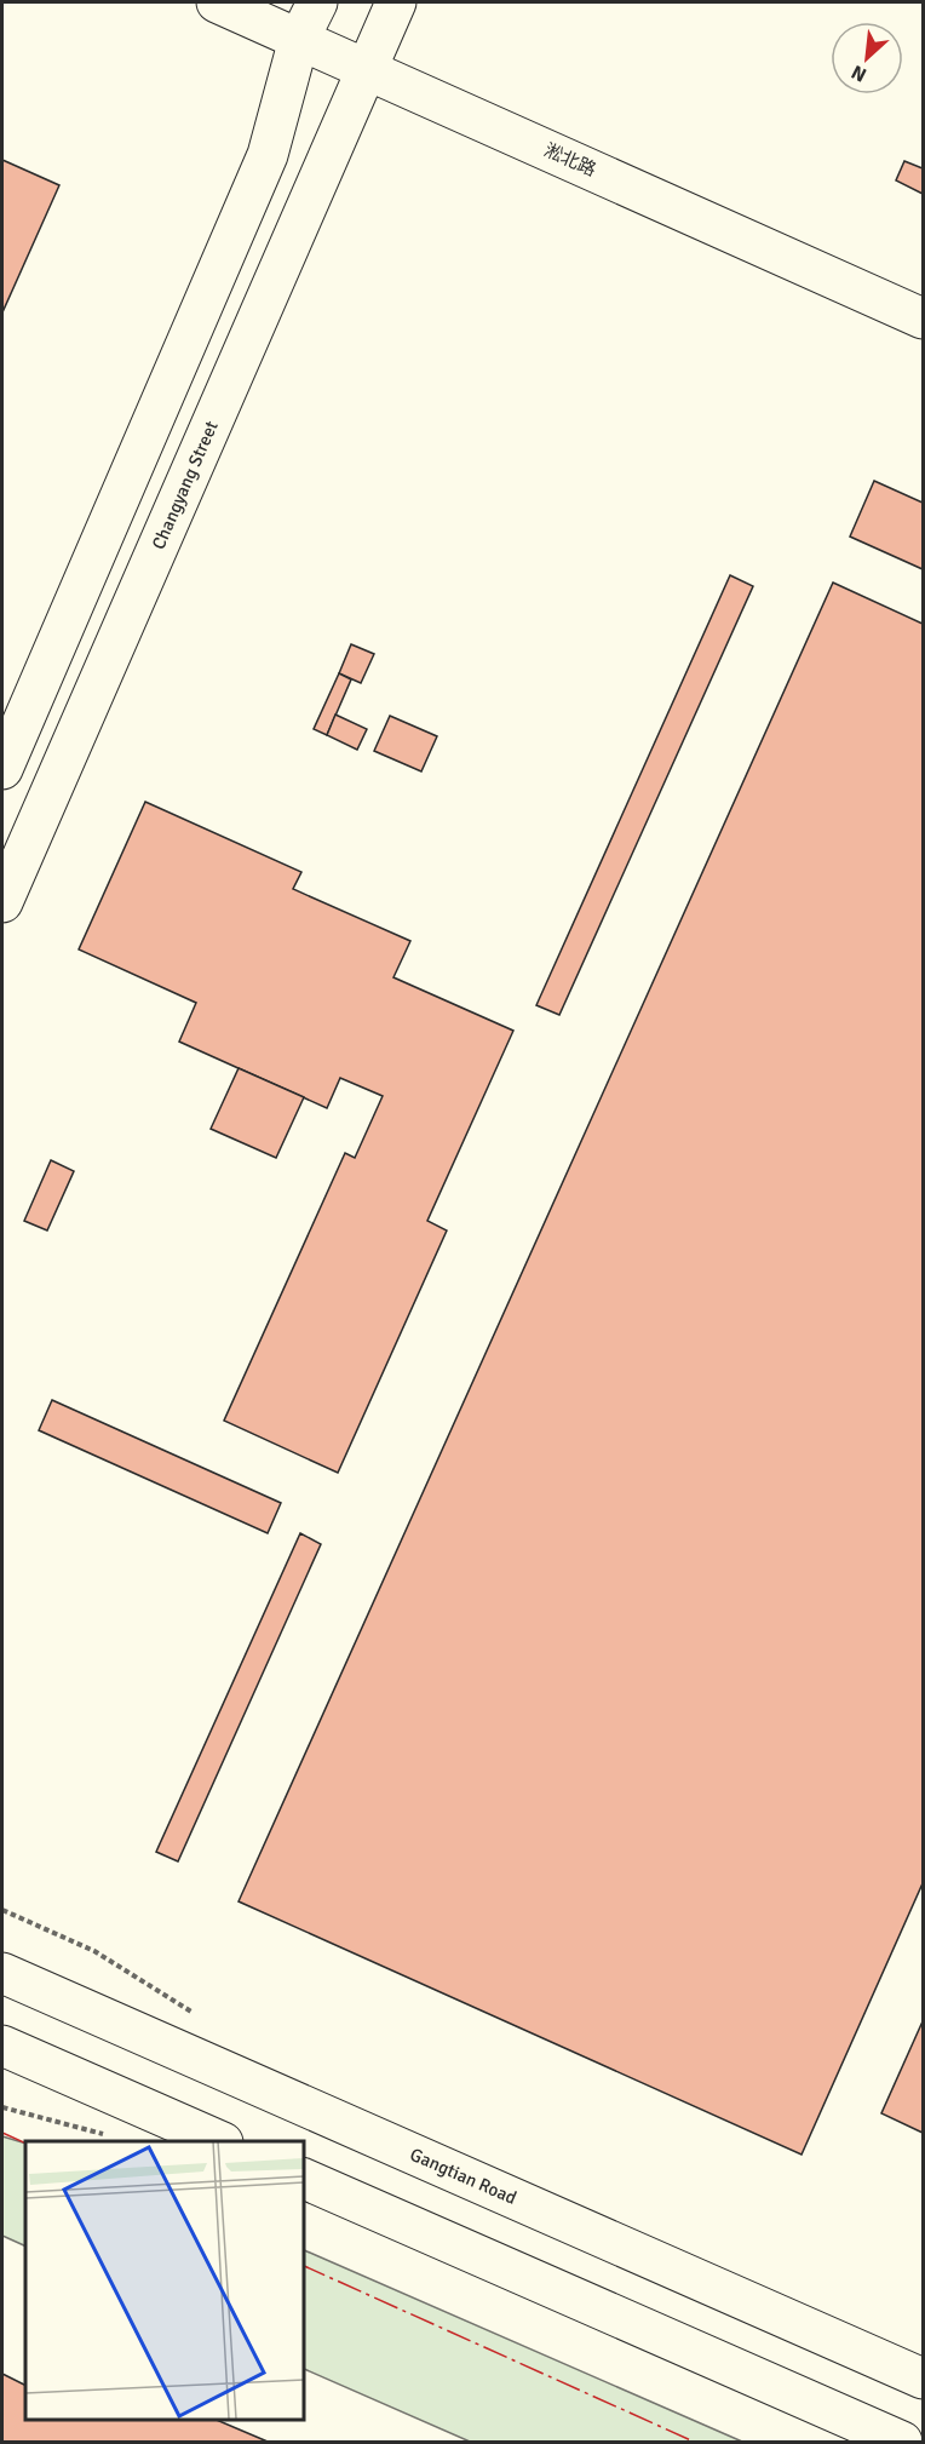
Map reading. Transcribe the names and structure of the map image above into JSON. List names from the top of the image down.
{
  "streets": {
    "main road": ["淞北路", "Changyang Street", "Gangtian Road"]
  },
  "crossings": [
    ["淞北路", "Changyang Street"]
  ],
  "north": "bottom left"
}
